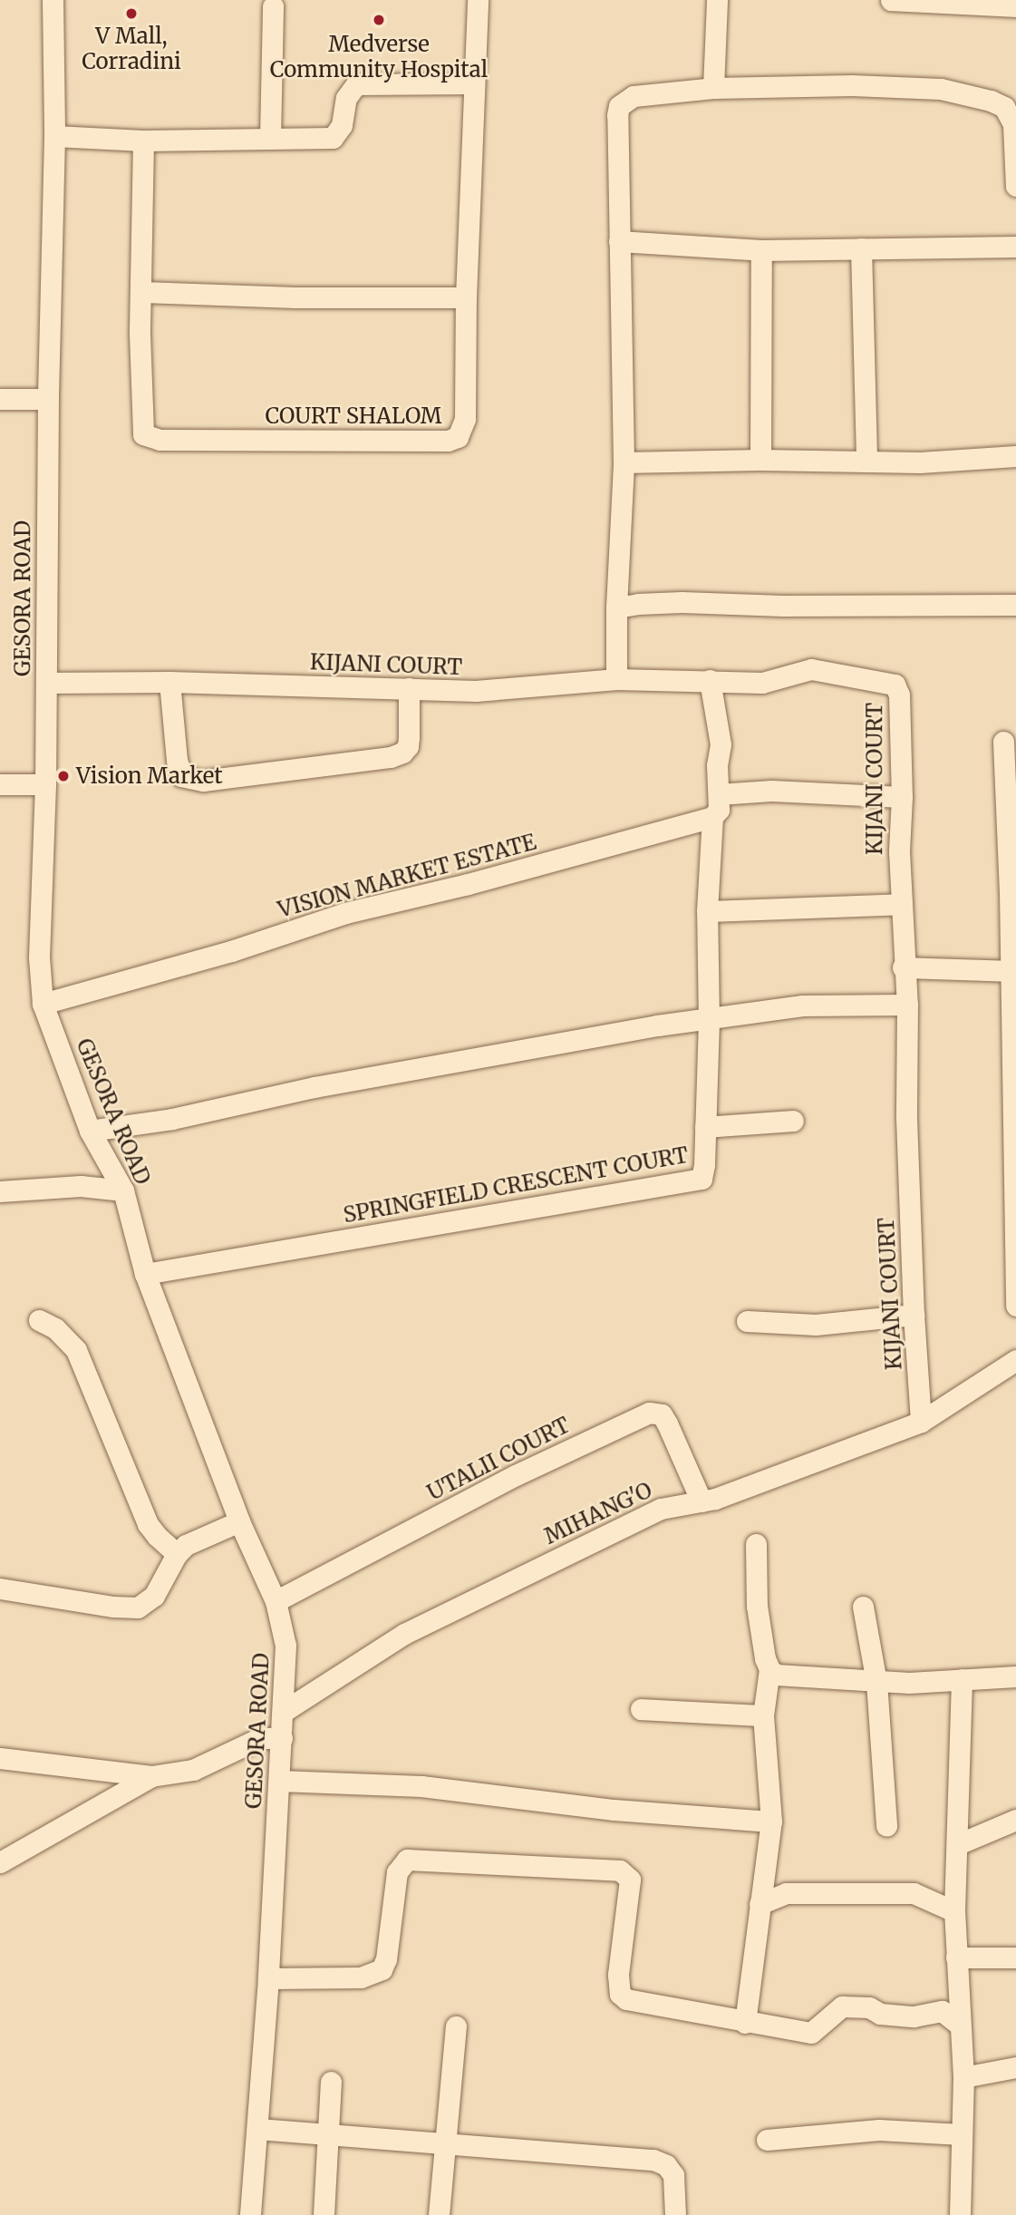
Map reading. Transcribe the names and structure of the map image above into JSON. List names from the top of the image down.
{
  "streets": {
    "street": [
      "COURT SHALOM",
      "GESORA ROAD",
      "KIJANI COURT",
      "VISION MARKET ESTATE",
      "SPRINGFIELD CRESCENT COURT",
      "UTALII COURT",
      "MIHANG'O"
    ]
  },
  "crossings": [
    ["GESORA ROAD", "KIJANI COURT"],
    ["GESORA ROAD", "VISION MARKET ESTATE"],
    ["GESORA ROAD", "SPRINGFIELD CRESCENT COURT"],
    ["GESORA ROAD", "UTALII COURT"],
    ["GESORA ROAD", "MIHANG'O"],
    ["KIJANI COURT", "SPRINGFIELD CRESCENT COURT"],
    ["KIJANI COURT", "MIHANG'O"],
    ["VISION MARKET ESTATE", "SPRINGFIELD CRESCENT COURT"],
    ["UTALII COURT", "MIHANG'O"]
  ],
  "places": ["V Mall, Corradini", "Medverse Community Hospital", "Vision Market"]
}
